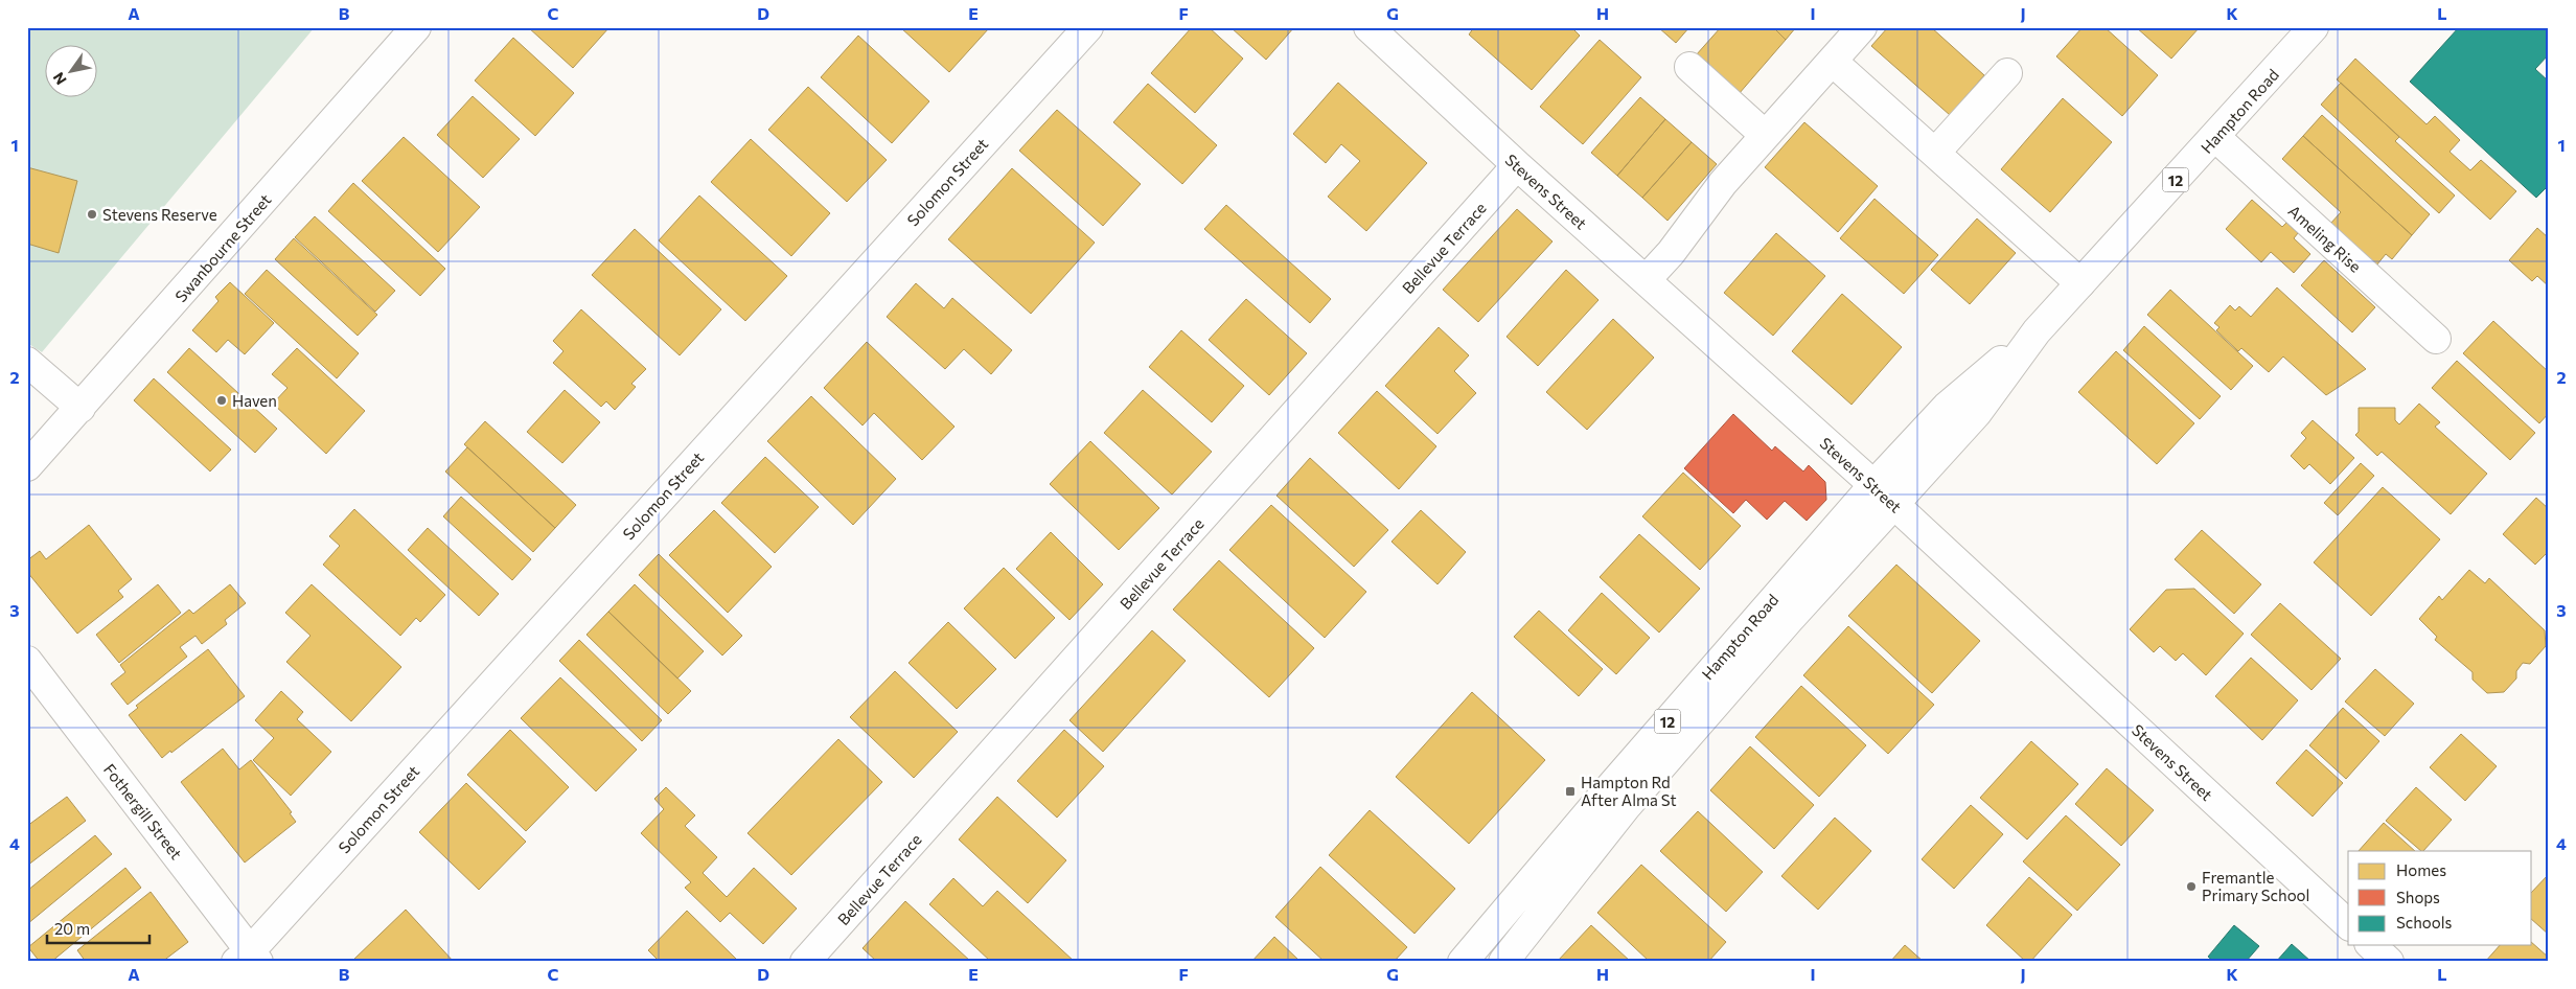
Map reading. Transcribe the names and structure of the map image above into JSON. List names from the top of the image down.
{
  "streets": {
    "street": [
      "Hampton Road",
      "12",
      "Solomon Street",
      "Stevens Street",
      "Ameling Rise",
      "Swanbourne Street",
      "Bellevue Terrace",
      "Fothergill Street"
    ]
  },
  "crossings": [
    ["Hampton Road", "Stevens Street"],
    ["Hampton Road", "Ameling Rise"],
    ["Solomon Street", "Fothergill Street"],
    ["Stevens Street", "Bellevue Terrace"]
  ],
  "places": {
    "other": ["Stevens Reserve", "Haven", "Fremantle Primary School"],
    "transit": ["Hampton Rd After Alma St"]
  },
  "legend": ["Homes", "Shops", "Schools"],
  "scale_bar": "20 m",
  "north": "bottom left",
  "grid": {
    "columns": [
      "A",
      "B",
      "C",
      "D",
      "E",
      "F",
      "G",
      "H",
      "I",
      "J",
      "K",
      "L"
    ],
    "rows": [
      "1",
      "2",
      "3",
      "4"
    ]
  }
}
